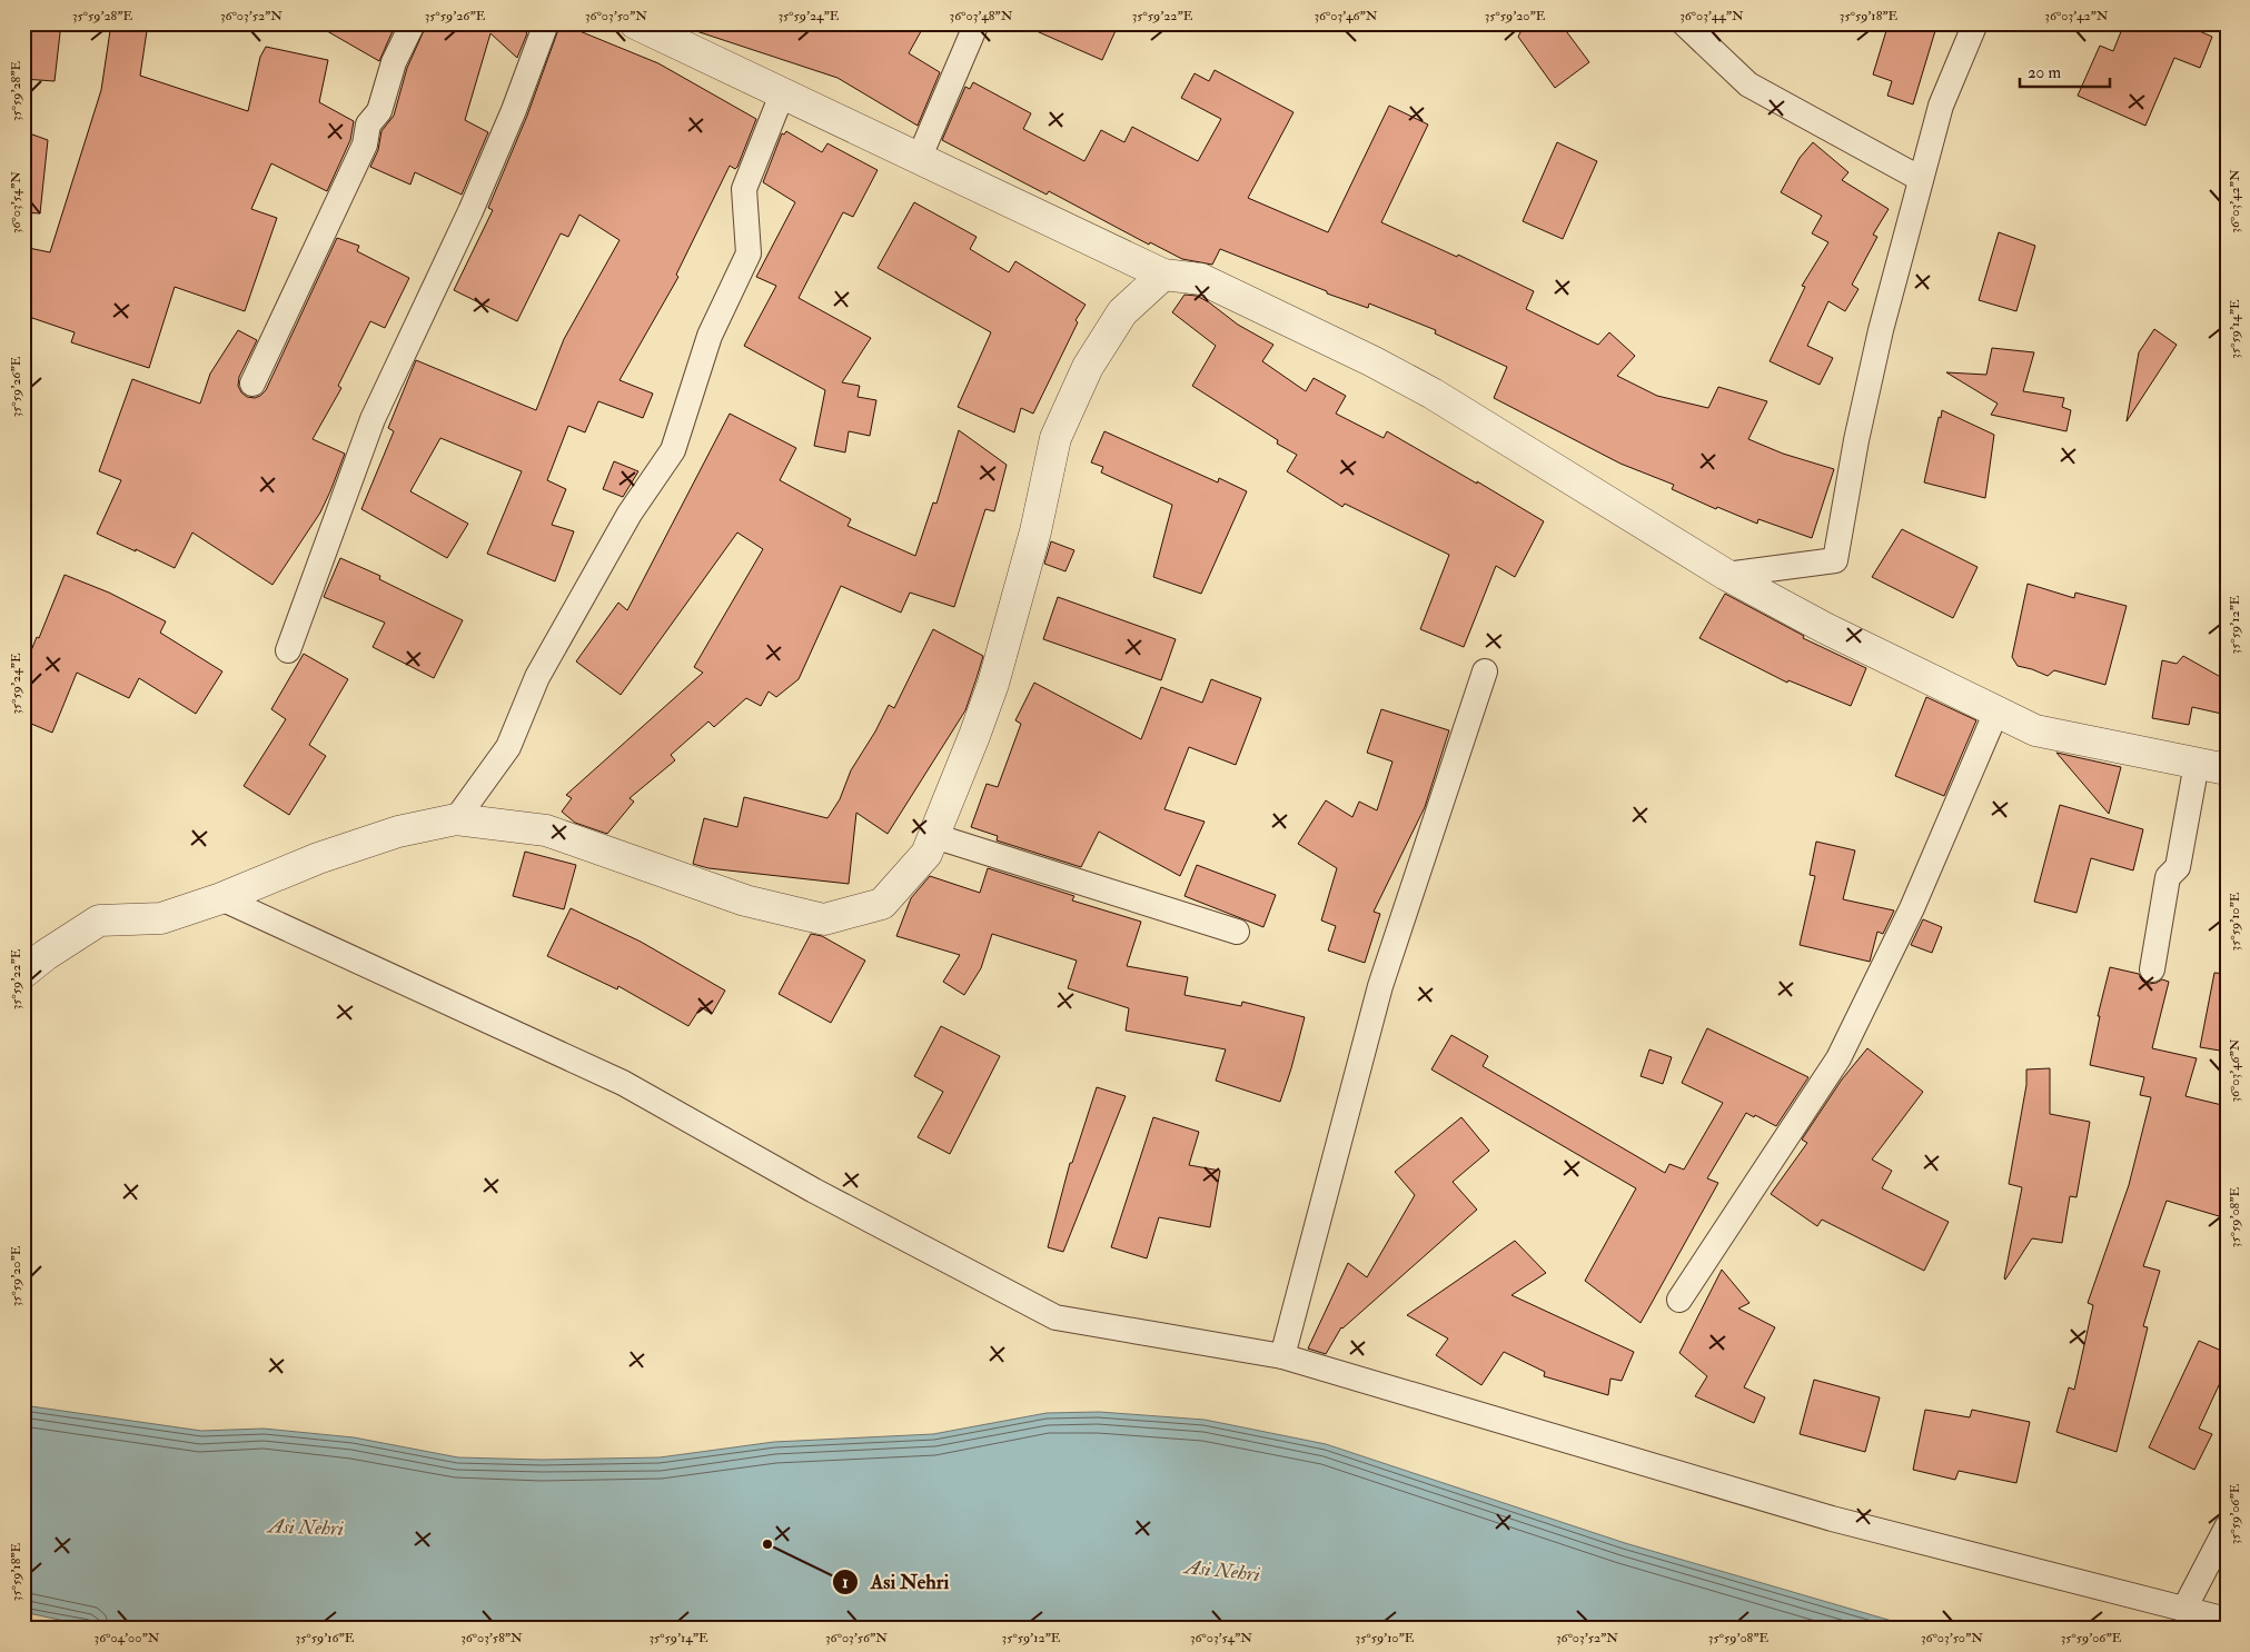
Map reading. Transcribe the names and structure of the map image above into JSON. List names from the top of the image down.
{
  "water": ["Asi Nehri"],
  "places": ["Asi Nehri"],
  "scale_bar": "20 m",
  "coordinates": [
    "35°59'28\"E",
    "36°03'52\"N",
    "35°59'26\"E",
    "36°03'50\"N",
    "35°59'24\"E",
    "36°03'48\"N",
    "35°59'22\"E",
    "36°03'46\"N",
    "35°59'20\"E",
    "36°03'44\"N",
    "35°59'18\"E",
    "36°03'42\"N",
    "36°03'54\"N",
    "35°59'14\"E",
    "35°59'12\"E",
    "35°59'10\"E",
    "35°59'08\"E",
    "35°59'06\"E",
    "36°04'00\"N",
    "35°59'16\"E",
    "36°03'58\"N",
    "36°03'56\"N"
  ]
}
